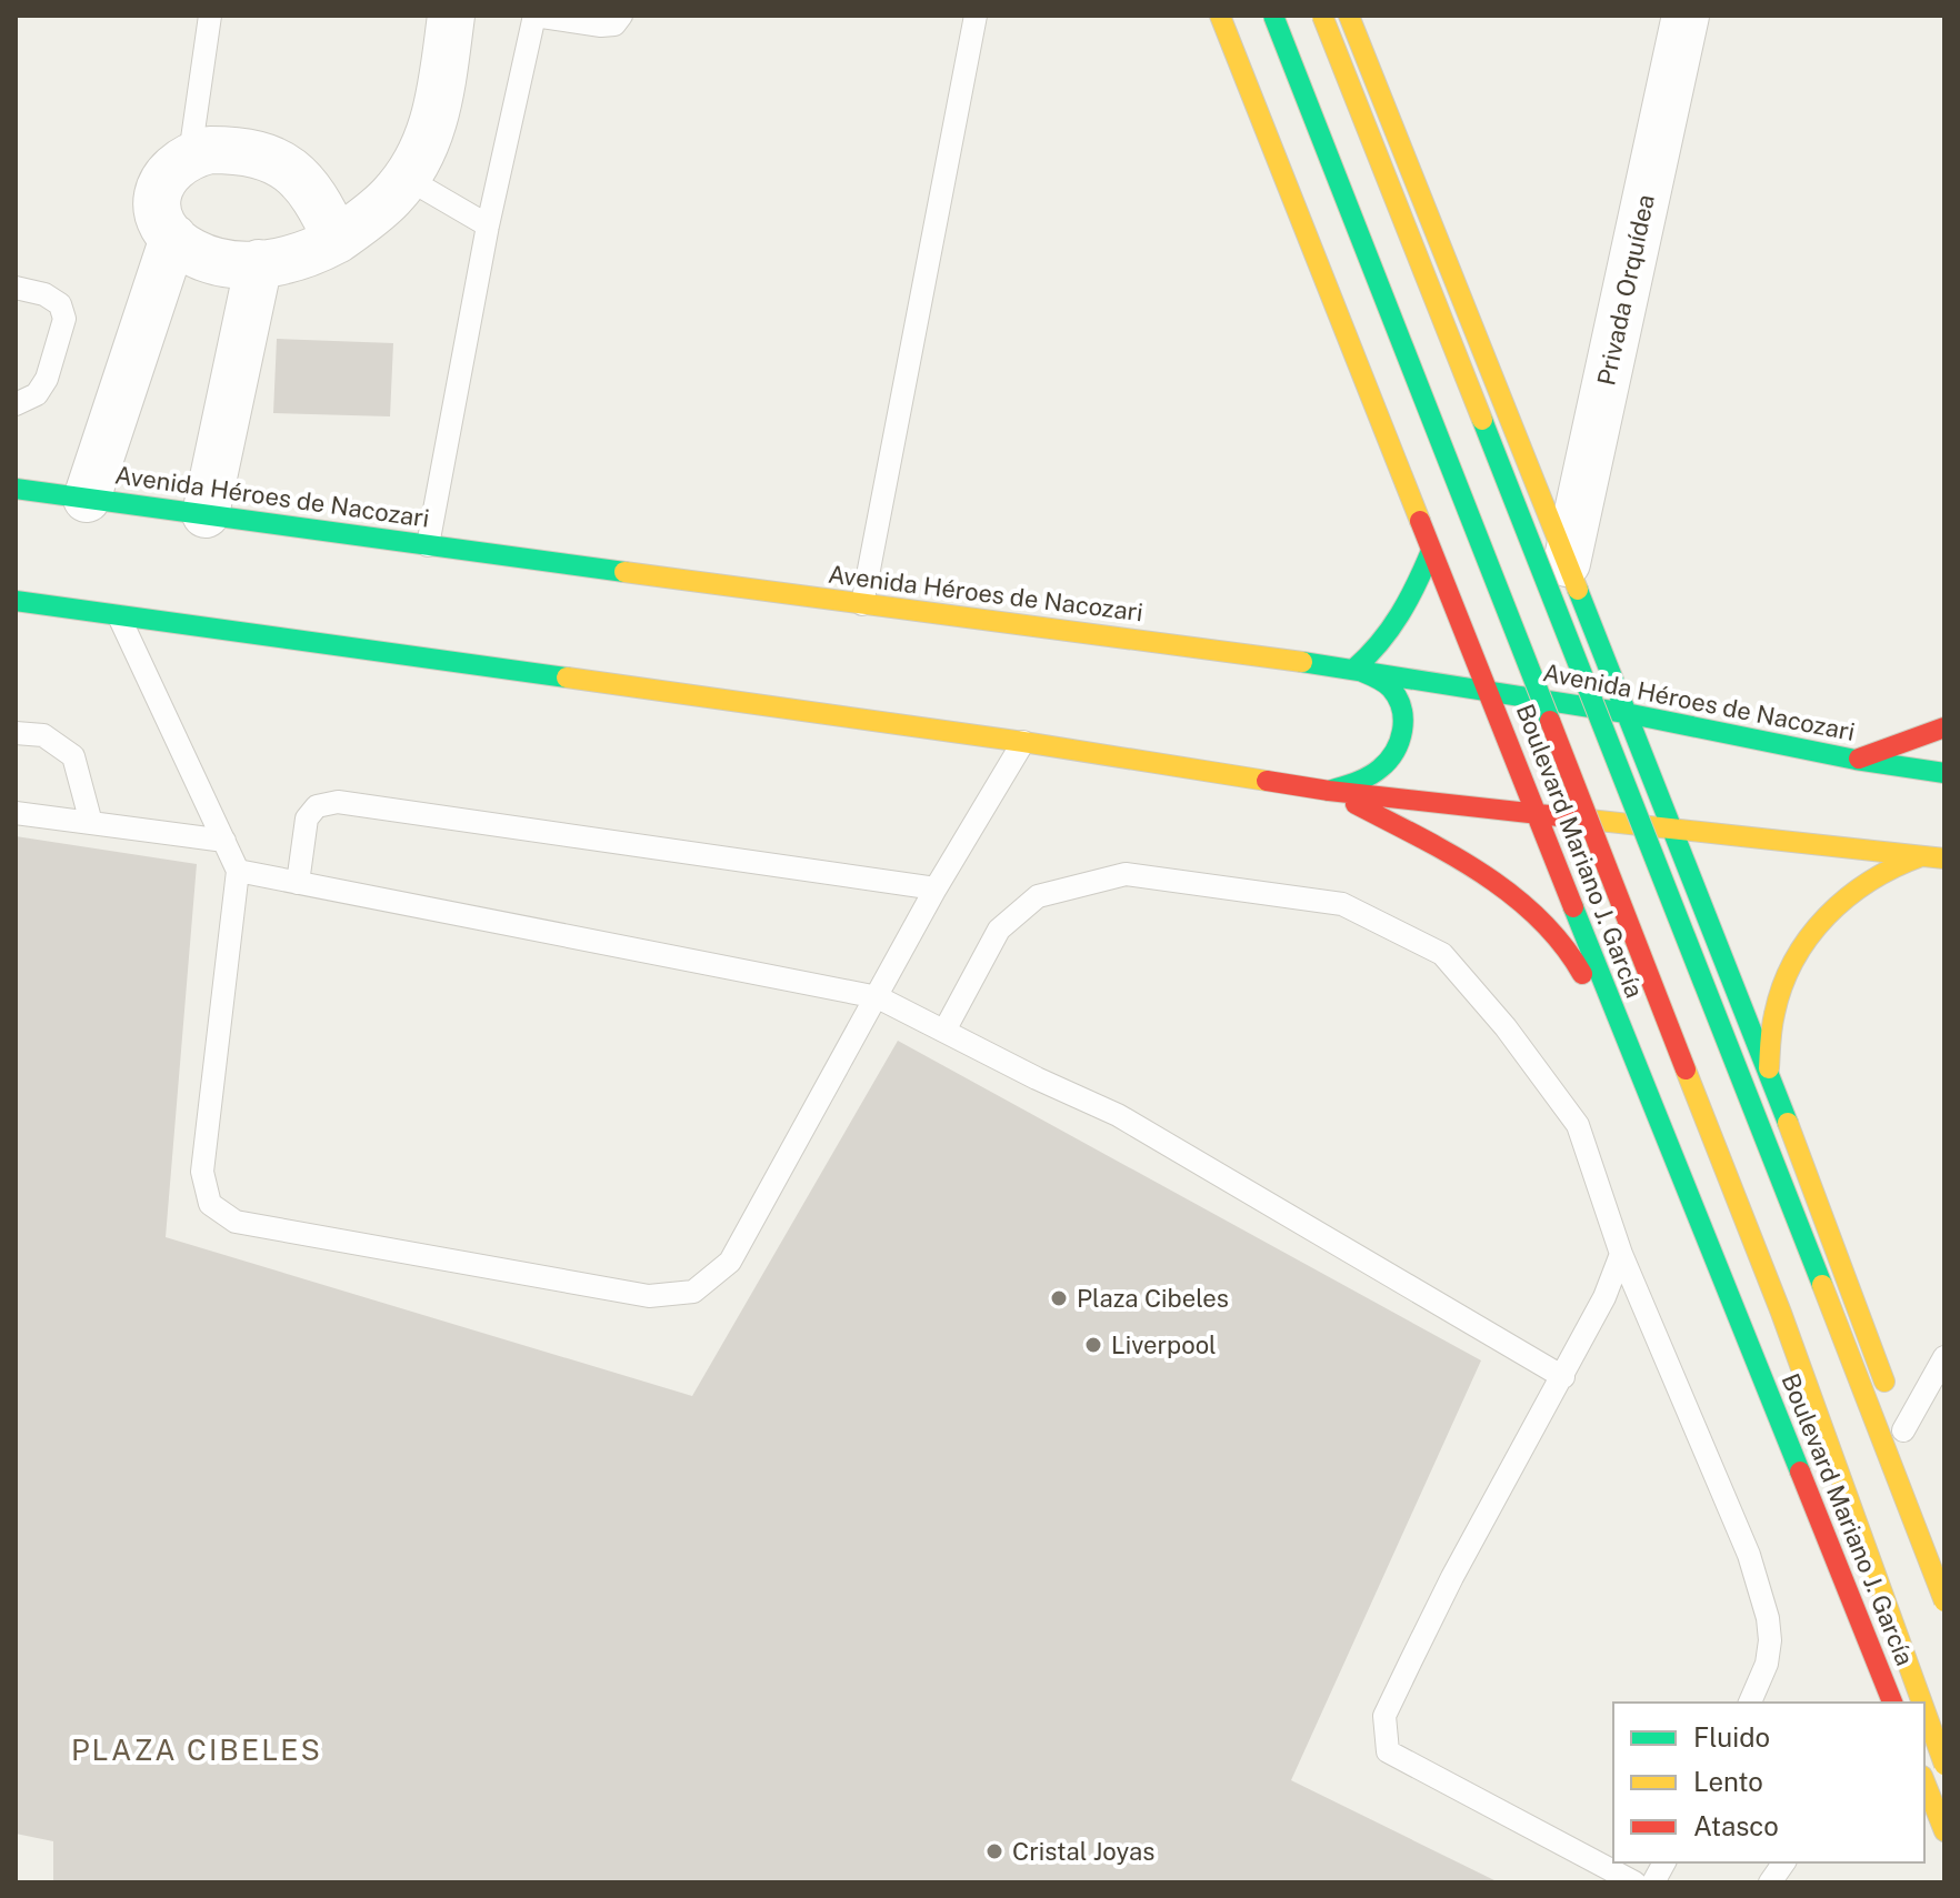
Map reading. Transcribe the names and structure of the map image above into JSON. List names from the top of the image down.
{
  "streets": {
    "main road": ["Avenida Héroes de Nacozari", "Boulevard Mariano J. García"],
    "street": ["Privada Orquídea"]
  },
  "crossings": [
    ["Avenida Héroes de Nacozari", "Boulevard Mariano J. García"]
  ],
  "districts": ["PLAZA CIBELES"],
  "places": ["Plaza Cibeles", "Liverpool", "Cristal Joyas"],
  "legend": ["Fluido", "Lento", "Atasco"]
}
